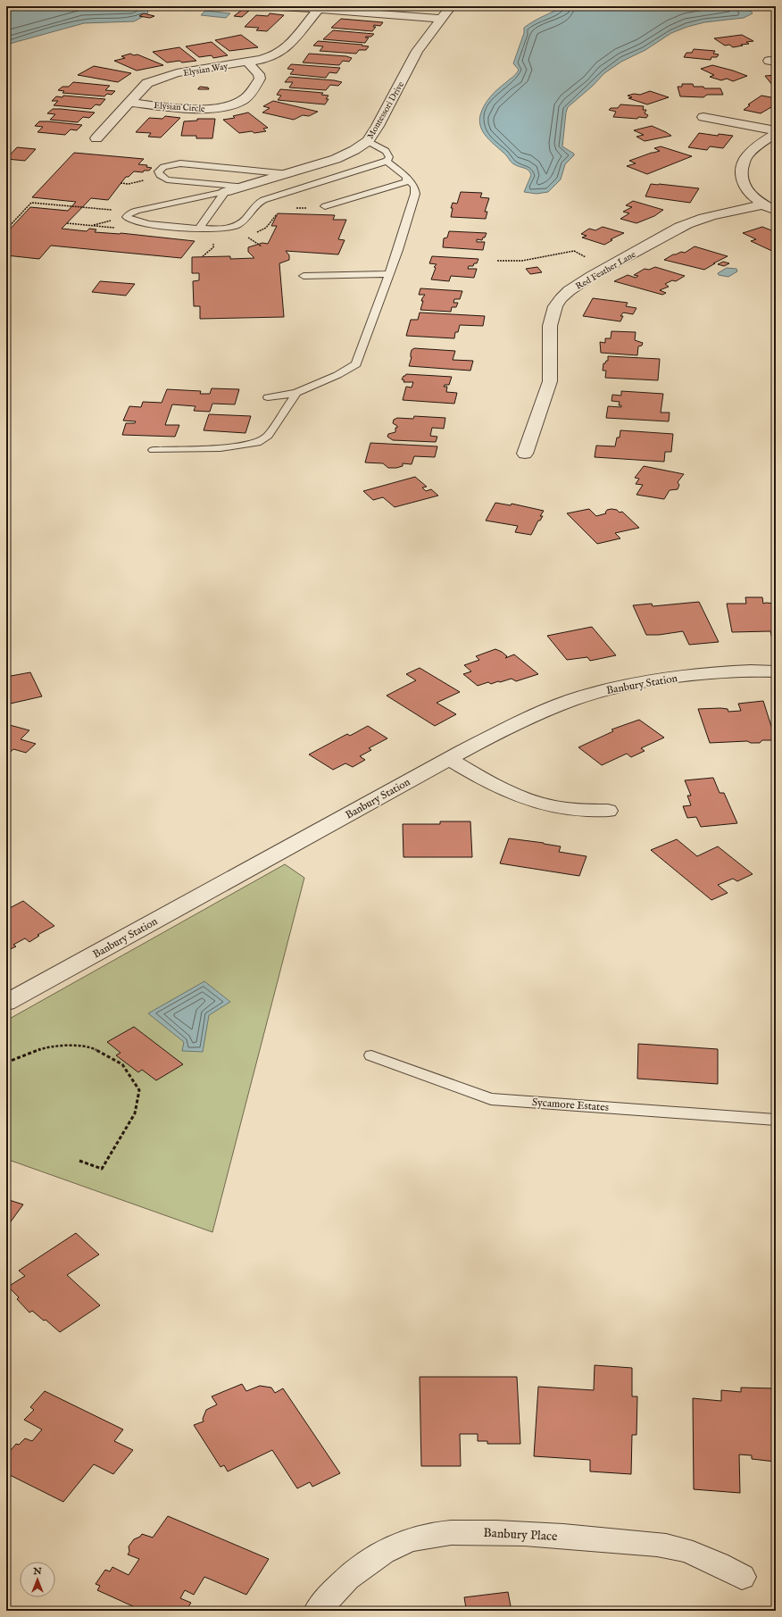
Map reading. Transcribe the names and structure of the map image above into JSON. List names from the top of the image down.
{
  "streets": {
    "street": [
      "Elysian Way",
      "Elysian Circle",
      "Montessori Drive",
      "Red Feather Lane",
      "Banbury Station",
      "Banbury Place"
    ],
    "lane": ["Sycamore Estates"]
  },
  "crossings": [
    ["Elysian Way", "Elysian Circle"]
  ],
  "north": "top"
}
